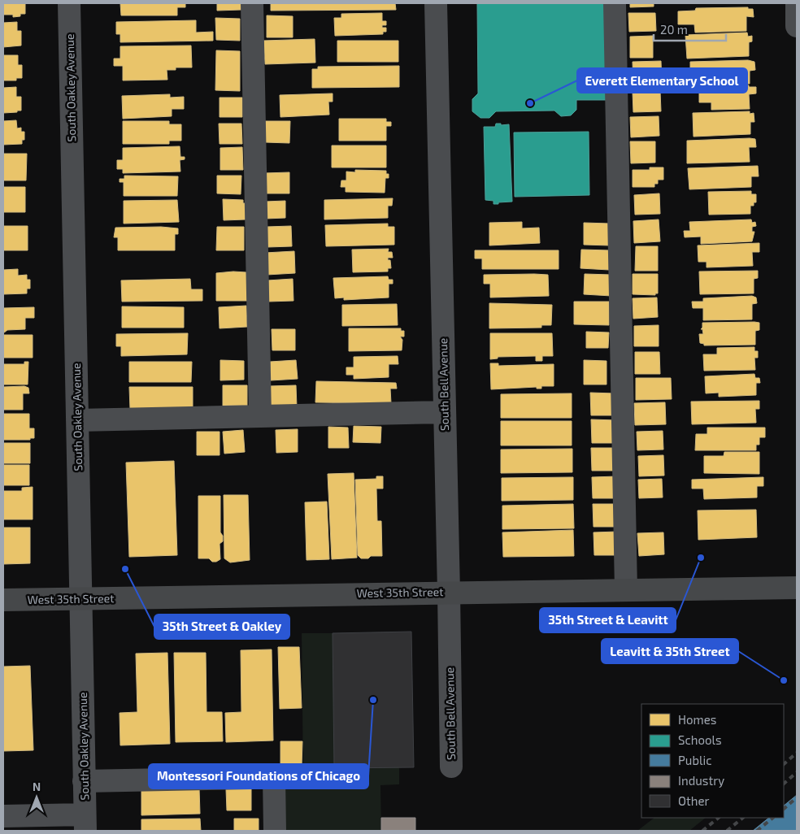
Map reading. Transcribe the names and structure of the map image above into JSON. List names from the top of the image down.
{
  "streets": {
    "main road": ["West 35th Street"],
    "street": ["South Oakley Avenue", "South Bell Avenue"]
  },
  "crossings": [
    ["South Oakley Avenue", "West 35th Street"],
    ["South Bell Avenue", "West 35th Street"]
  ],
  "places": [
    "Everett Elementary School",
    "35th Street & Leavitt",
    "35th Street & Oakley",
    "Leavitt & 35th Street",
    "Montessori Foundations of Chicago"
  ],
  "legend": [
    "Homes",
    "Schools",
    "Public",
    "Industry",
    "Other"
  ],
  "scale_bar": "20 m",
  "north": "top"
}
